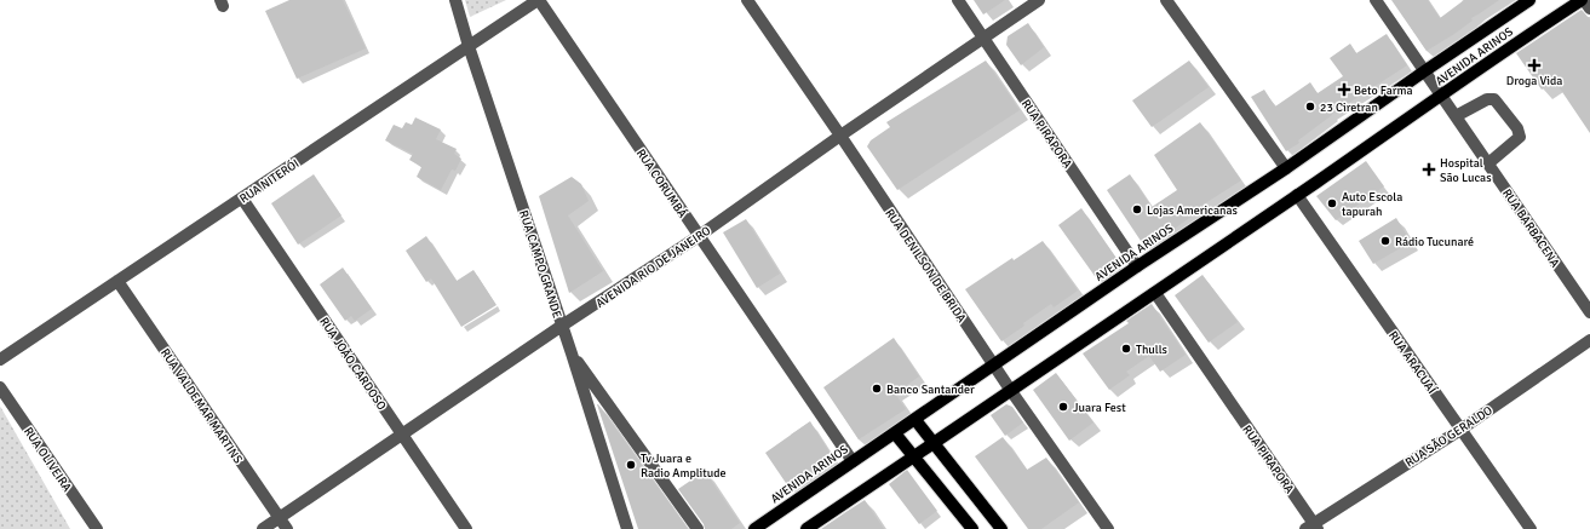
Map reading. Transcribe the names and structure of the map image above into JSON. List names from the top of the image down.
{
  "streets": {
    "main road": ["AVENIDA ARINOS"],
    "street": [
      "RUA PIRAPORA",
      "RUA NITERÓI",
      "RUA CORUMBÁ",
      "RUA BARBACENA",
      "RUA CAMPO GRANDE",
      "RUA DENILSON DE BRIDA",
      "AVENIDA RIO DE JANEIRO",
      "RUA ARACUAÍ",
      "RUA JOÃO CARDOSO",
      "RUA VALDEMAR MARTINS",
      "RUA SÃO GERALDO",
      "RUA OLIVEIRA"
    ]
  },
  "crossings": [
    ["AVENIDA ARINOS", "RUA PIRAPORA"],
    ["AVENIDA ARINOS", "RUA CORUMBÁ"],
    ["AVENIDA ARINOS", "RUA BARBACENA"],
    ["AVENIDA ARINOS", "RUA DENILSON DE BRIDA"],
    ["AVENIDA ARINOS", "RUA ARACUAÍ"],
    ["RUA PIRAPORA", "AVENIDA RIO DE JANEIRO"],
    ["RUA PIRAPORA", "RUA SÃO GERALDO"],
    ["RUA NITERÓI", "RUA CORUMBÁ"],
    ["RUA NITERÓI", "RUA CAMPO GRANDE"],
    ["RUA NITERÓI", "RUA JOÃO CARDOSO"],
    ["RUA NITERÓI", "RUA VALDEMAR MARTINS"],
    ["RUA CORUMBÁ", "AVENIDA RIO DE JANEIRO"],
    ["RUA CAMPO GRANDE", "AVENIDA RIO DE JANEIRO"],
    ["RUA DENILSON DE BRIDA", "AVENIDA RIO DE JANEIRO"],
    ["AVENIDA RIO DE JANEIRO", "RUA JOÃO CARDOSO"],
    ["AVENIDA RIO DE JANEIRO", "RUA VALDEMAR MARTINS"],
    ["RUA ARACUAÍ", "RUA SÃO GERALDO"]
  ],
  "places": {
    "health": ["Droga Vida", "Beto Farma", "Hospital São Lucas"],
    "other": [
      "23 Ciretran",
      "Auto Escola tapurah",
      "Lojas Americanas",
      "Rádio Tucunaré",
      "Thulls",
      "Banco Santander",
      "Juara Fest",
      "Tv Juara e Radio Amplitude"
    ]
  }
}
